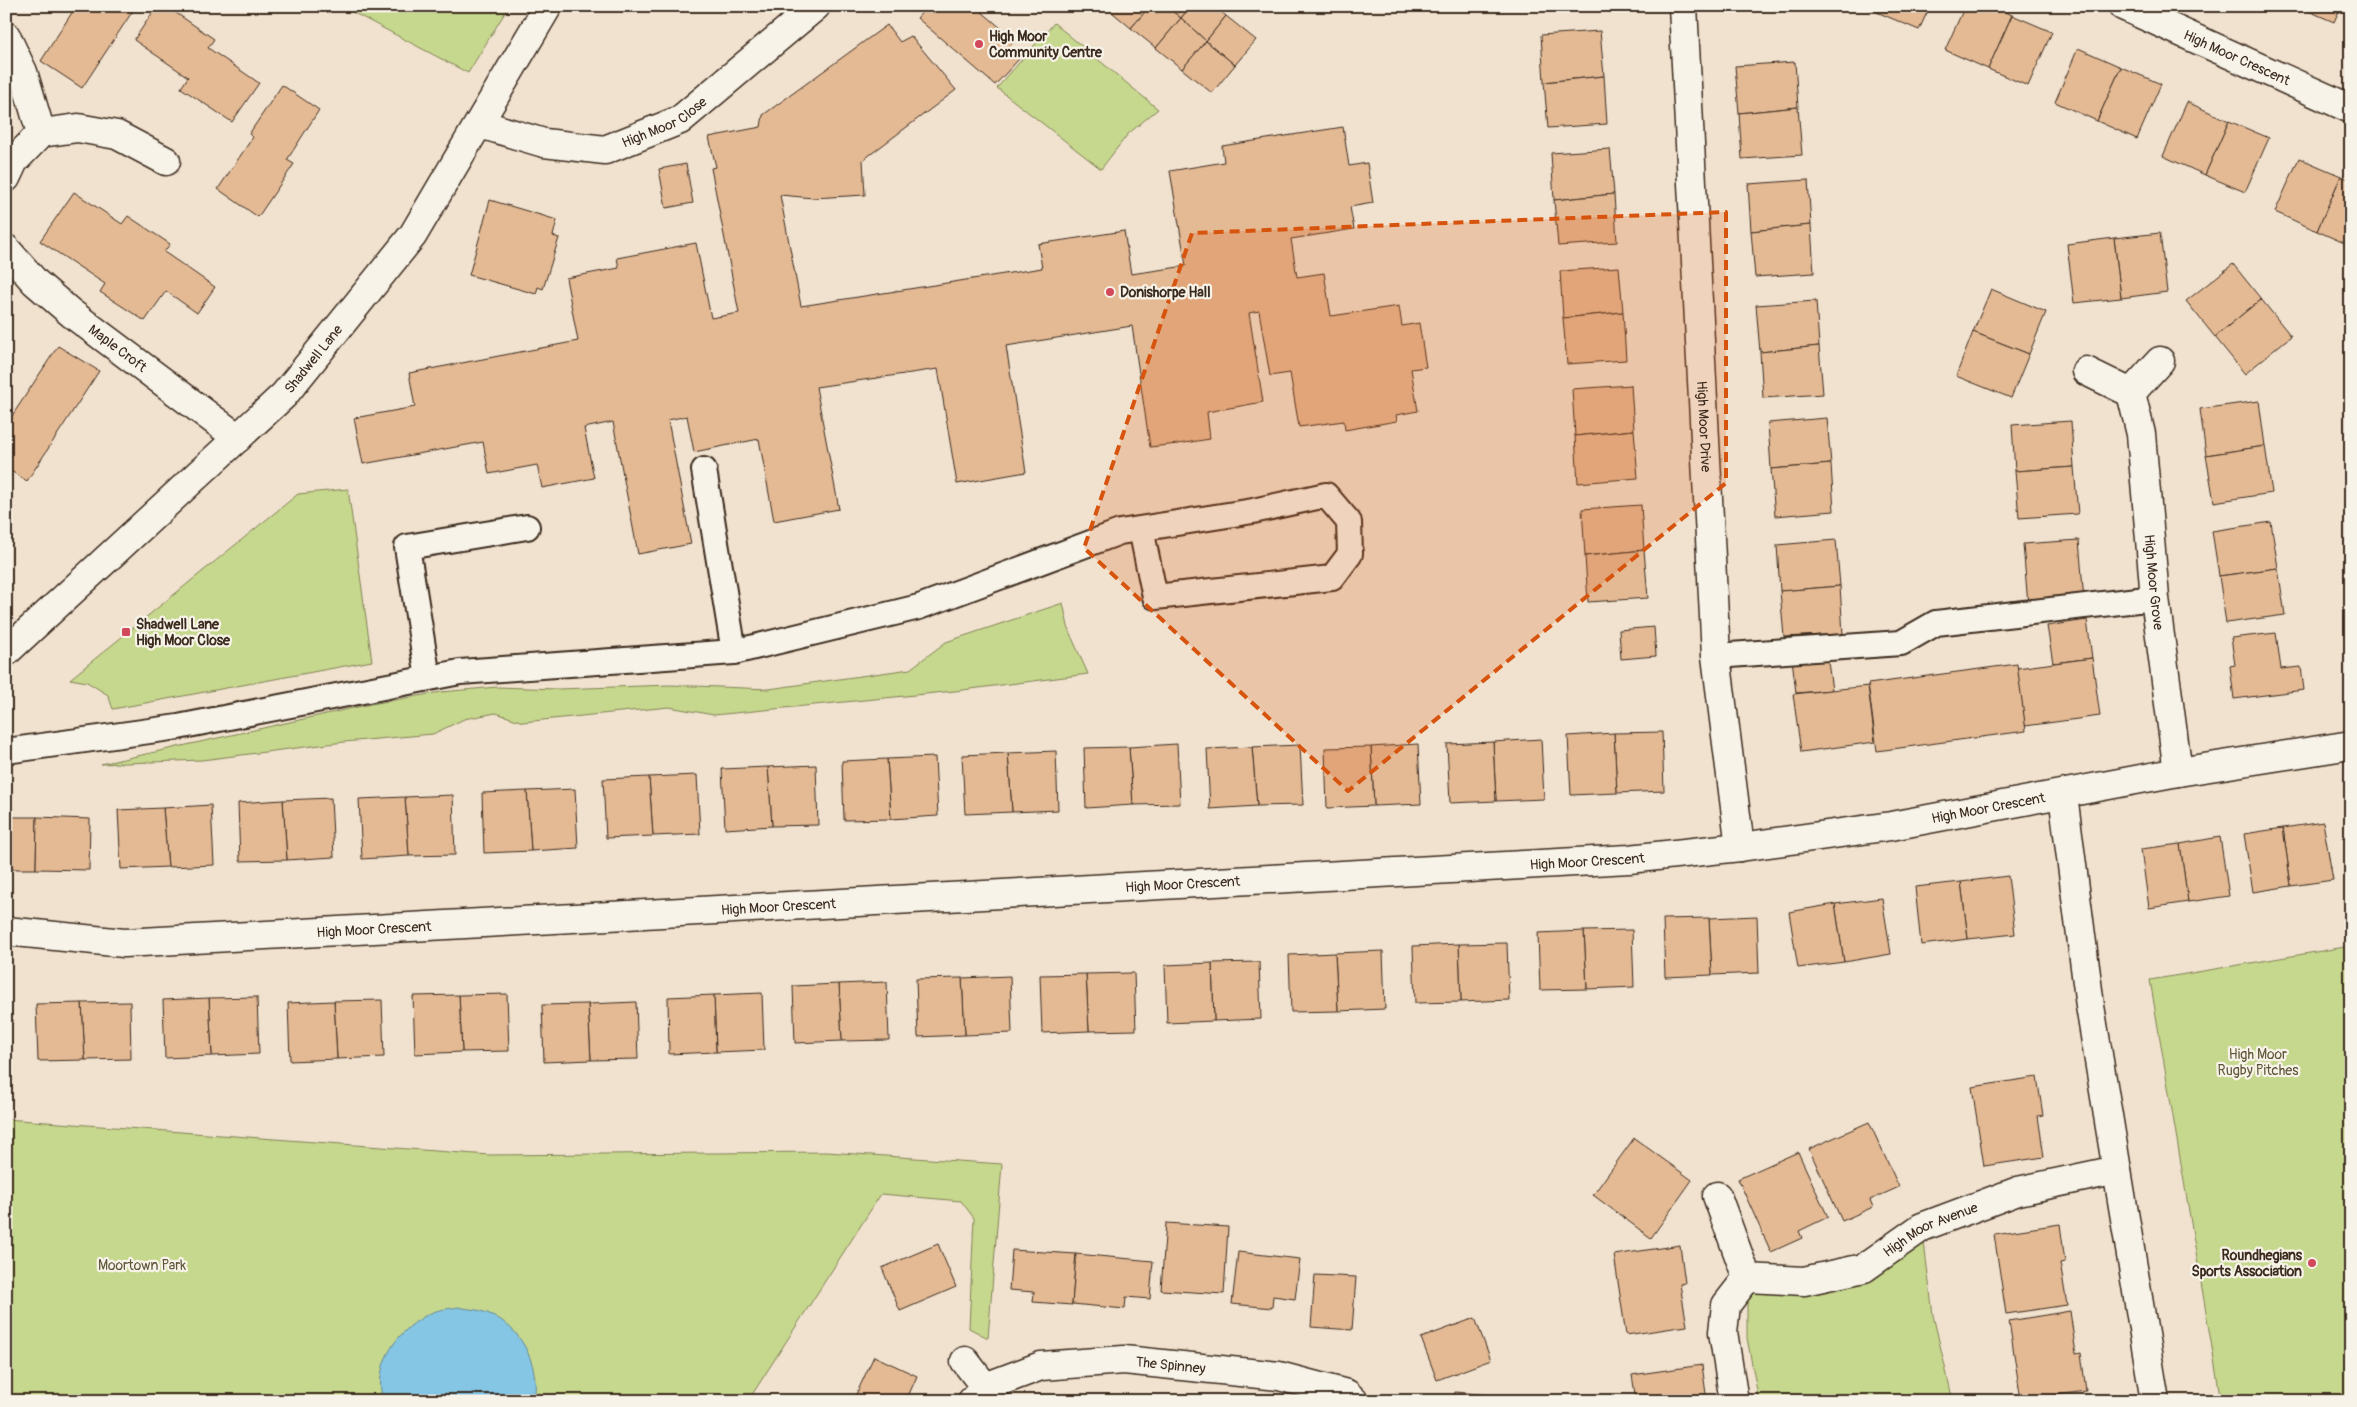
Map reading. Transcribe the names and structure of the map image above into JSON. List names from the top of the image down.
{
  "streets": {
    "street": [
      "High Moor Crescent",
      "High Moor Close",
      "Maple Croft",
      "Shadwell Lane",
      "High Moor Drive",
      "High Moor Grove",
      "High Moor Avenue",
      "The Spinney"
    ]
  },
  "crossings": [
    ["High Moor Crescent", "High Moor Drive"],
    ["High Moor Crescent", "High Moor Grove"],
    ["High Moor Close", "Shadwell Lane"],
    ["Maple Croft", "Shadwell Lane"]
  ],
  "parks": ["High Moor Rugby Pitches", "Moortown Park"],
  "places": {
    "other": ["High Moor Community Centre", "Donishorpe Hall", "Roundhegians Sports Association"],
    "transit": ["Shadwell Lane High Moor Close"]
  }
}
